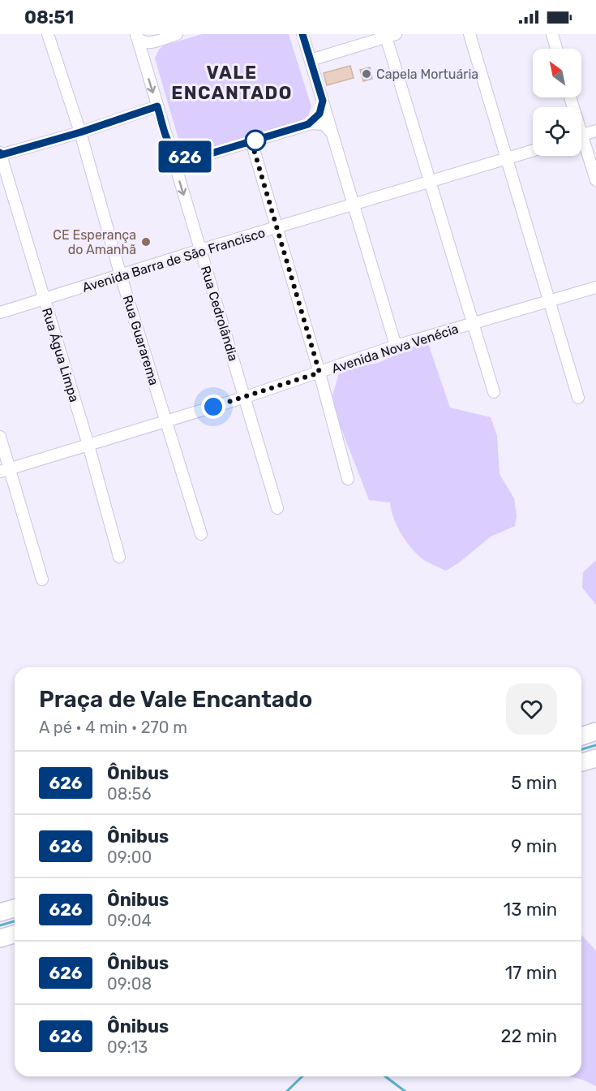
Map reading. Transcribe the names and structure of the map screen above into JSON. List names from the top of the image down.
{
  "streets": {
    "street": [
      "Avenida Barra de São Francisco",
      "Rua Cedrolândia",
      "Rua Guararema",
      "Avenida Nova Venécia",
      "Rua Água Limpa"
    ]
  },
  "crossings": [
    ["Avenida Barra de São Francisco", "Rua Cedrolândia"],
    ["Avenida Barra de São Francisco", "Rua Guararema"],
    ["Avenida Barra de São Francisco", "Rua Água Limpa"],
    ["Rua Cedrolândia", "Avenida Nova Venécia"],
    ["Rua Guararema", "Avenida Nova Venécia"],
    ["Avenida Nova Venécia", "Rua Água Limpa"]
  ],
  "districts": ["VALE ENCANTADO"],
  "places": ["Capela Mortuária", "CE Esperança do Amanhã"],
  "lines": ["bus line 626"],
  "north": "top left",
  "page": {
    "status": "08:51",
    "on_map": "626",
    "heading": ["Praça de Vale Encantado", "A pé · 4 min · 270 m"],
    "list": [
      {
        "mark": "626",
        "name": "Ônibus",
        "note": "08:56",
        "value": "5 min"
      },
      {
        "mark": "626",
        "name": "Ônibus",
        "note": "09:00",
        "value": "9 min"
      },
      {
        "mark": "626",
        "name": "Ônibus",
        "note": "09:04",
        "value": "13 min"
      },
      {
        "mark": "626",
        "name": "Ônibus",
        "note": "09:08",
        "value": "17 min"
      },
      {
        "mark": "626",
        "name": "Ônibus",
        "note": "09:13",
        "value": "22 min"
      }
    ]
  }
}
